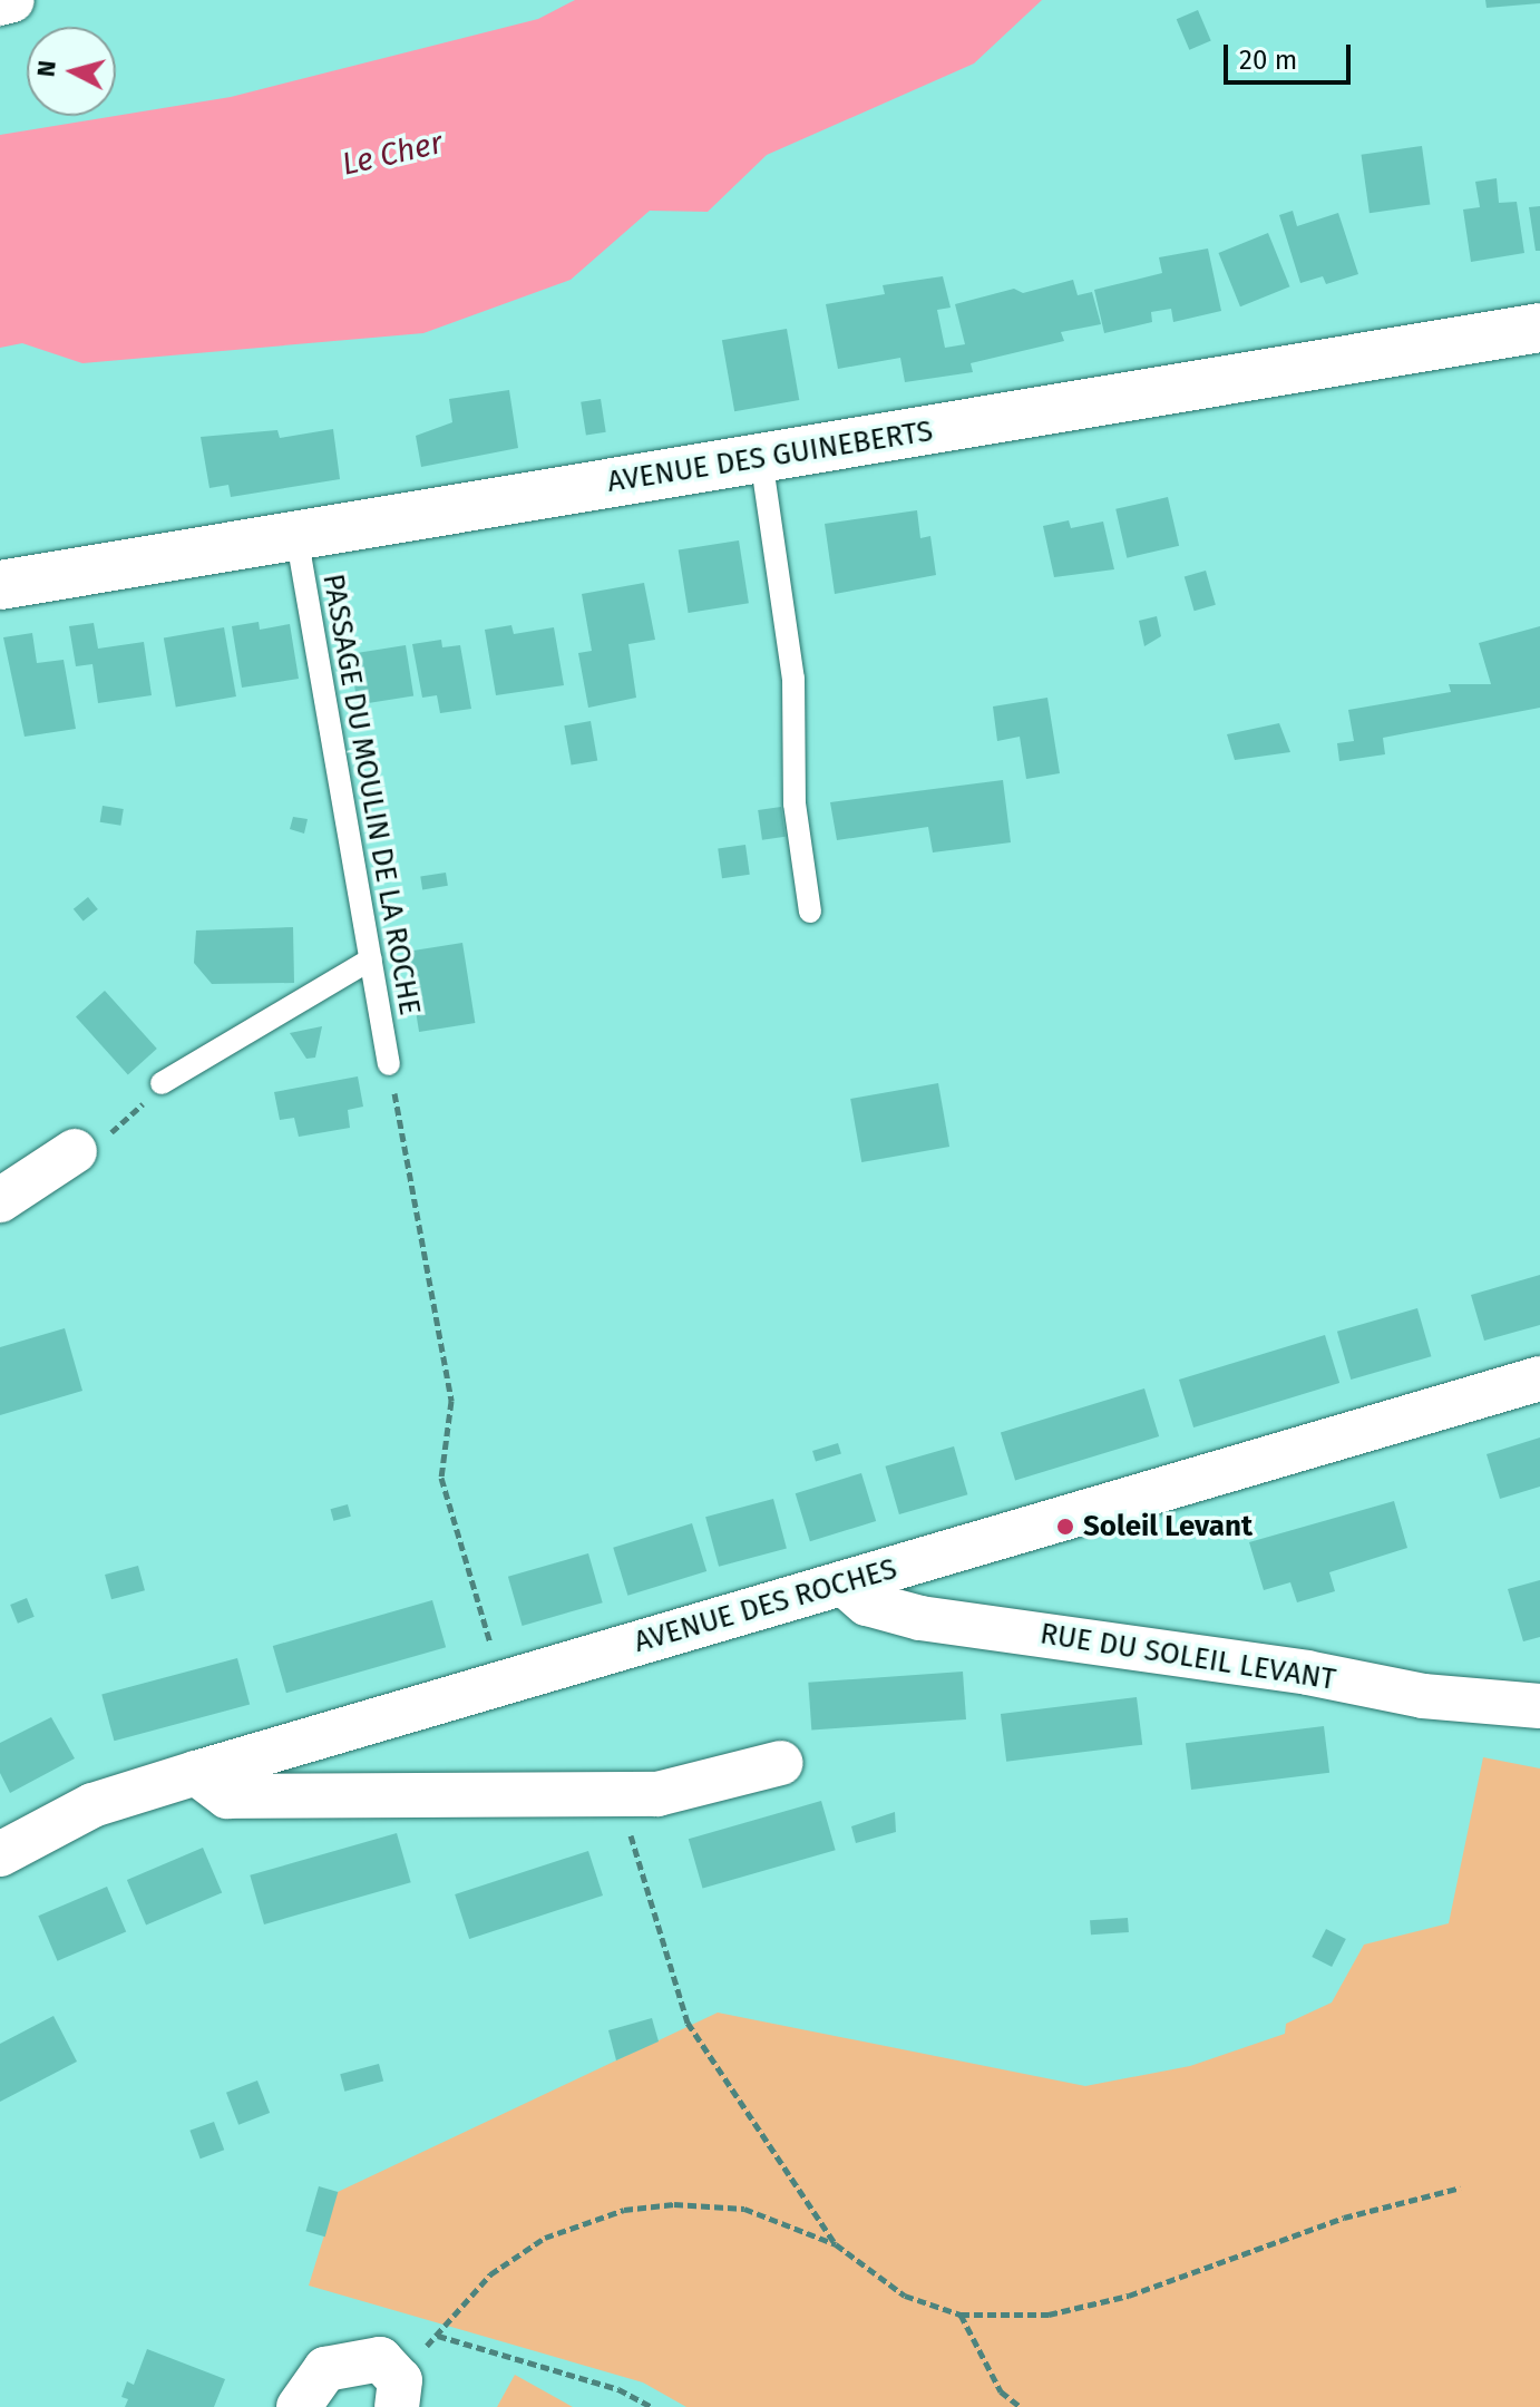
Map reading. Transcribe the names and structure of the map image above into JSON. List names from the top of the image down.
{
  "streets": {
    "street": ["AVENUE DES GUINEBERTS", "AVENUE DES ROCHES", "RUE DU SOLEIL LEVANT"],
    "lane": ["PASSAGE DU MOULIN DE LA ROCHE"]
  },
  "crossings": [
    ["AVENUE DES GUINEBERTS", "PASSAGE DU MOULIN DE LA ROCHE"],
    ["AVENUE DES ROCHES", "RUE DU SOLEIL LEVANT"]
  ],
  "water": ["Le Cher"],
  "places": ["Soleil Levant"],
  "scale_bar": "20 m",
  "north": "left"
}
